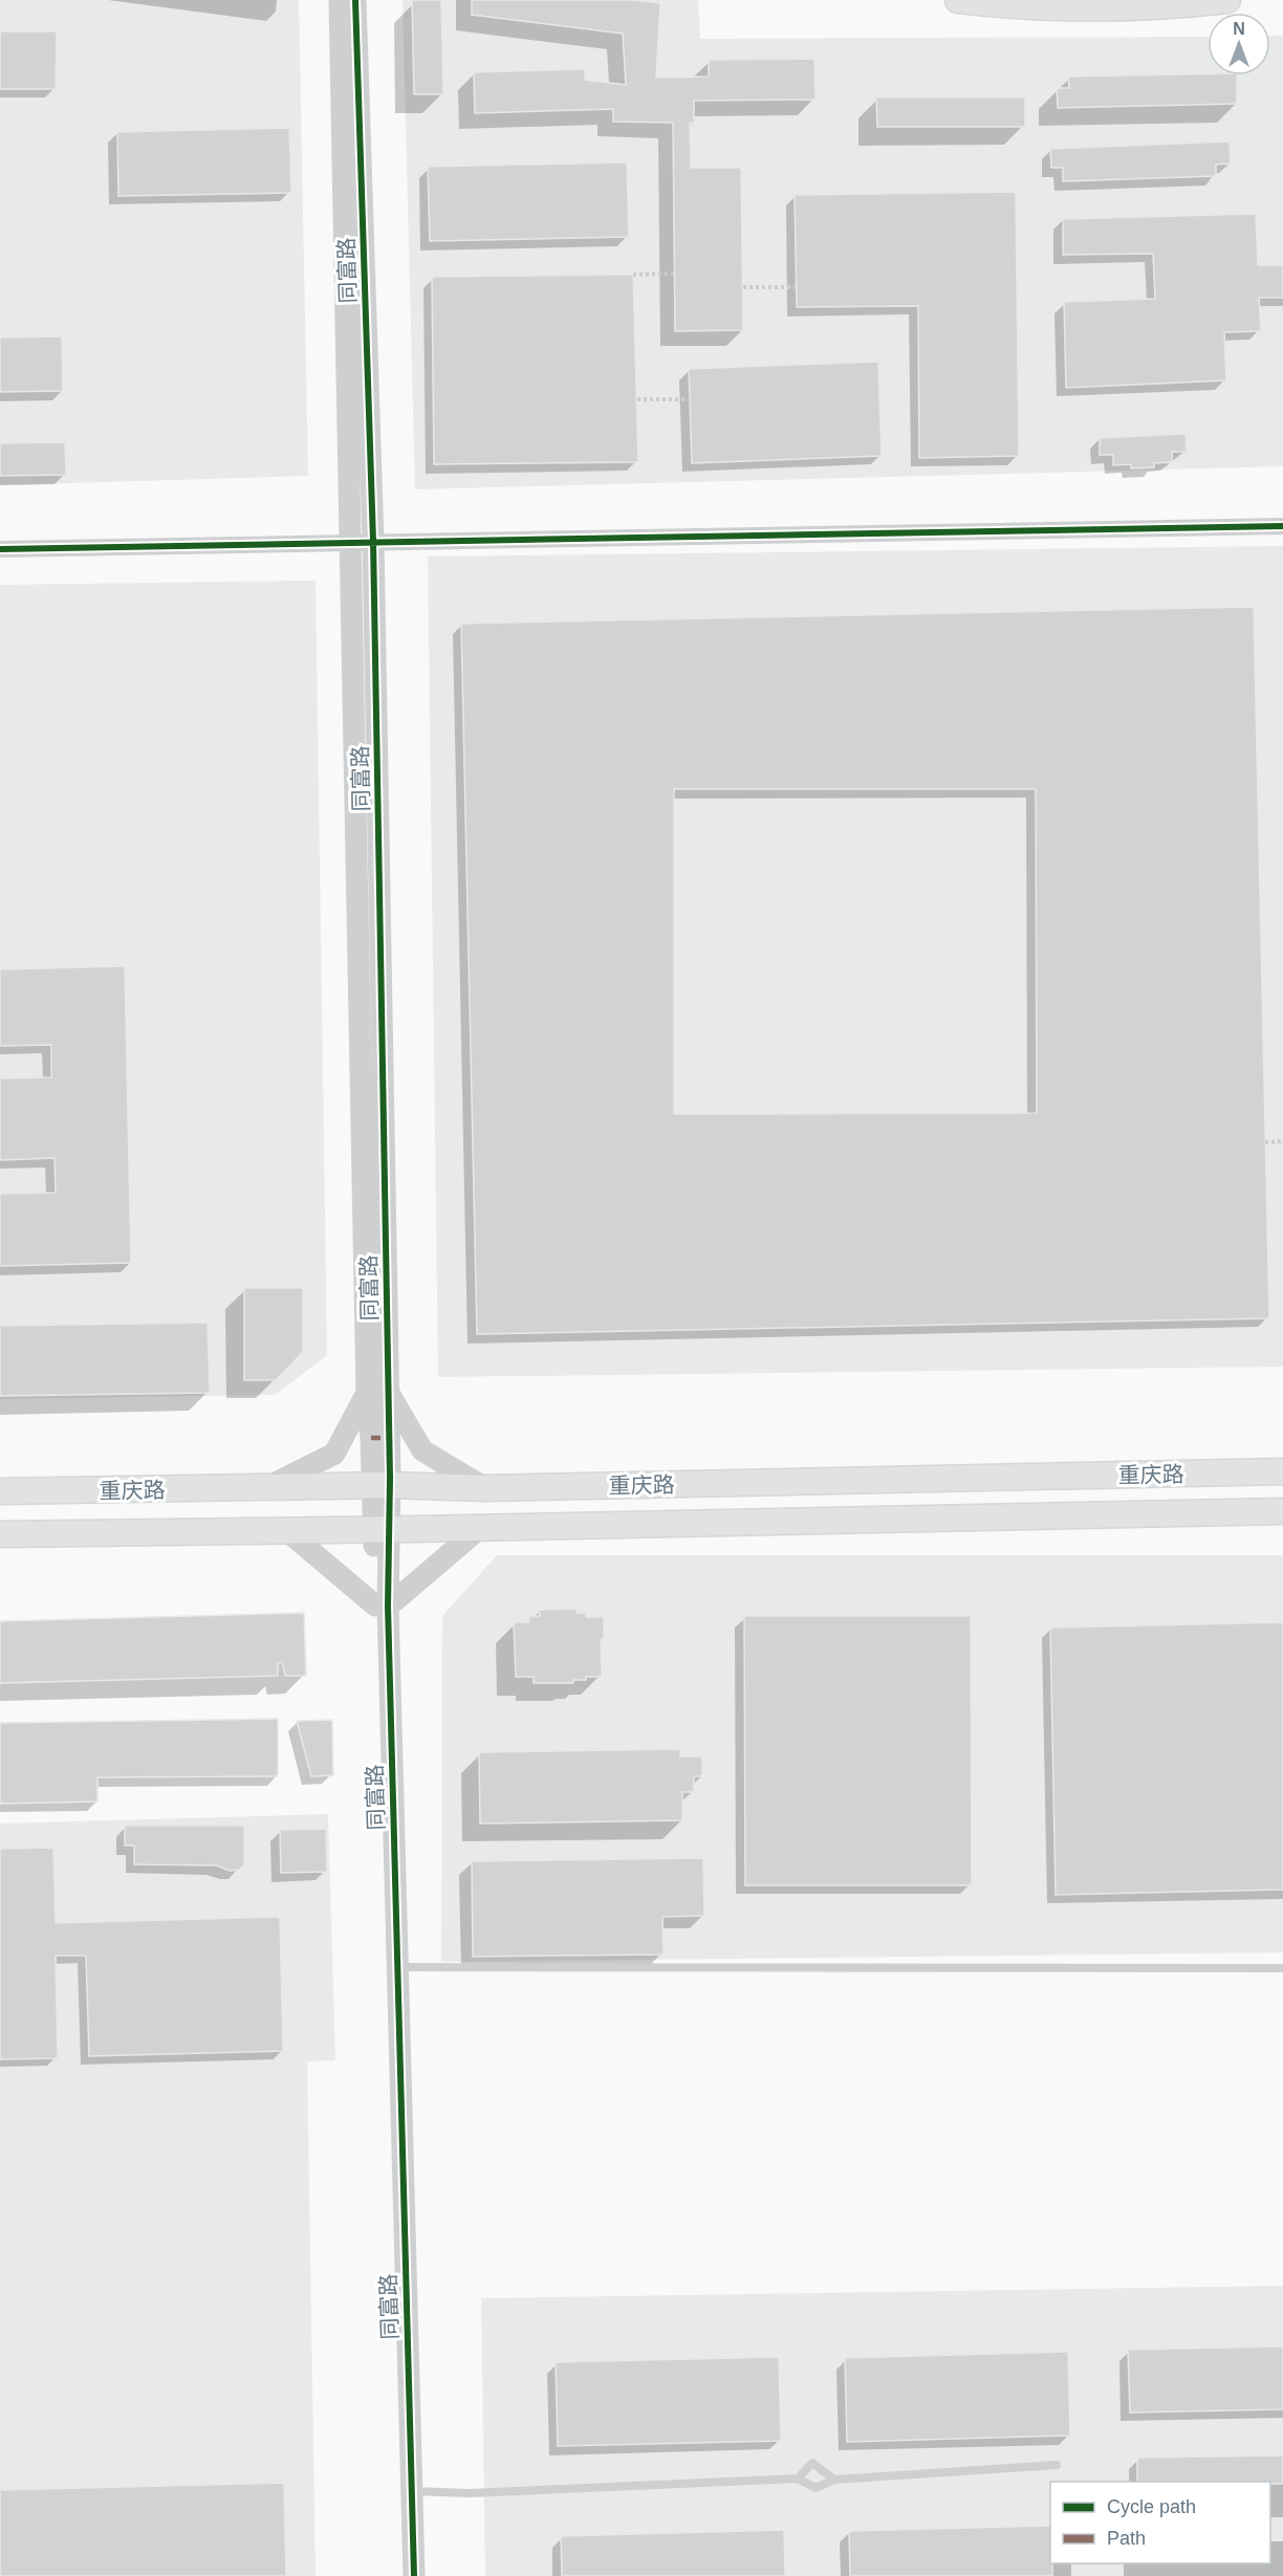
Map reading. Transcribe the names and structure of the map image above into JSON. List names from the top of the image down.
{
  "streets": {
    "main road": ["重庆路"],
    "street": ["同富路"]
  },
  "crossings": [
    ["同富路", "重庆路"]
  ],
  "legend": ["Cycle path", "Path"],
  "north": "top"
}
